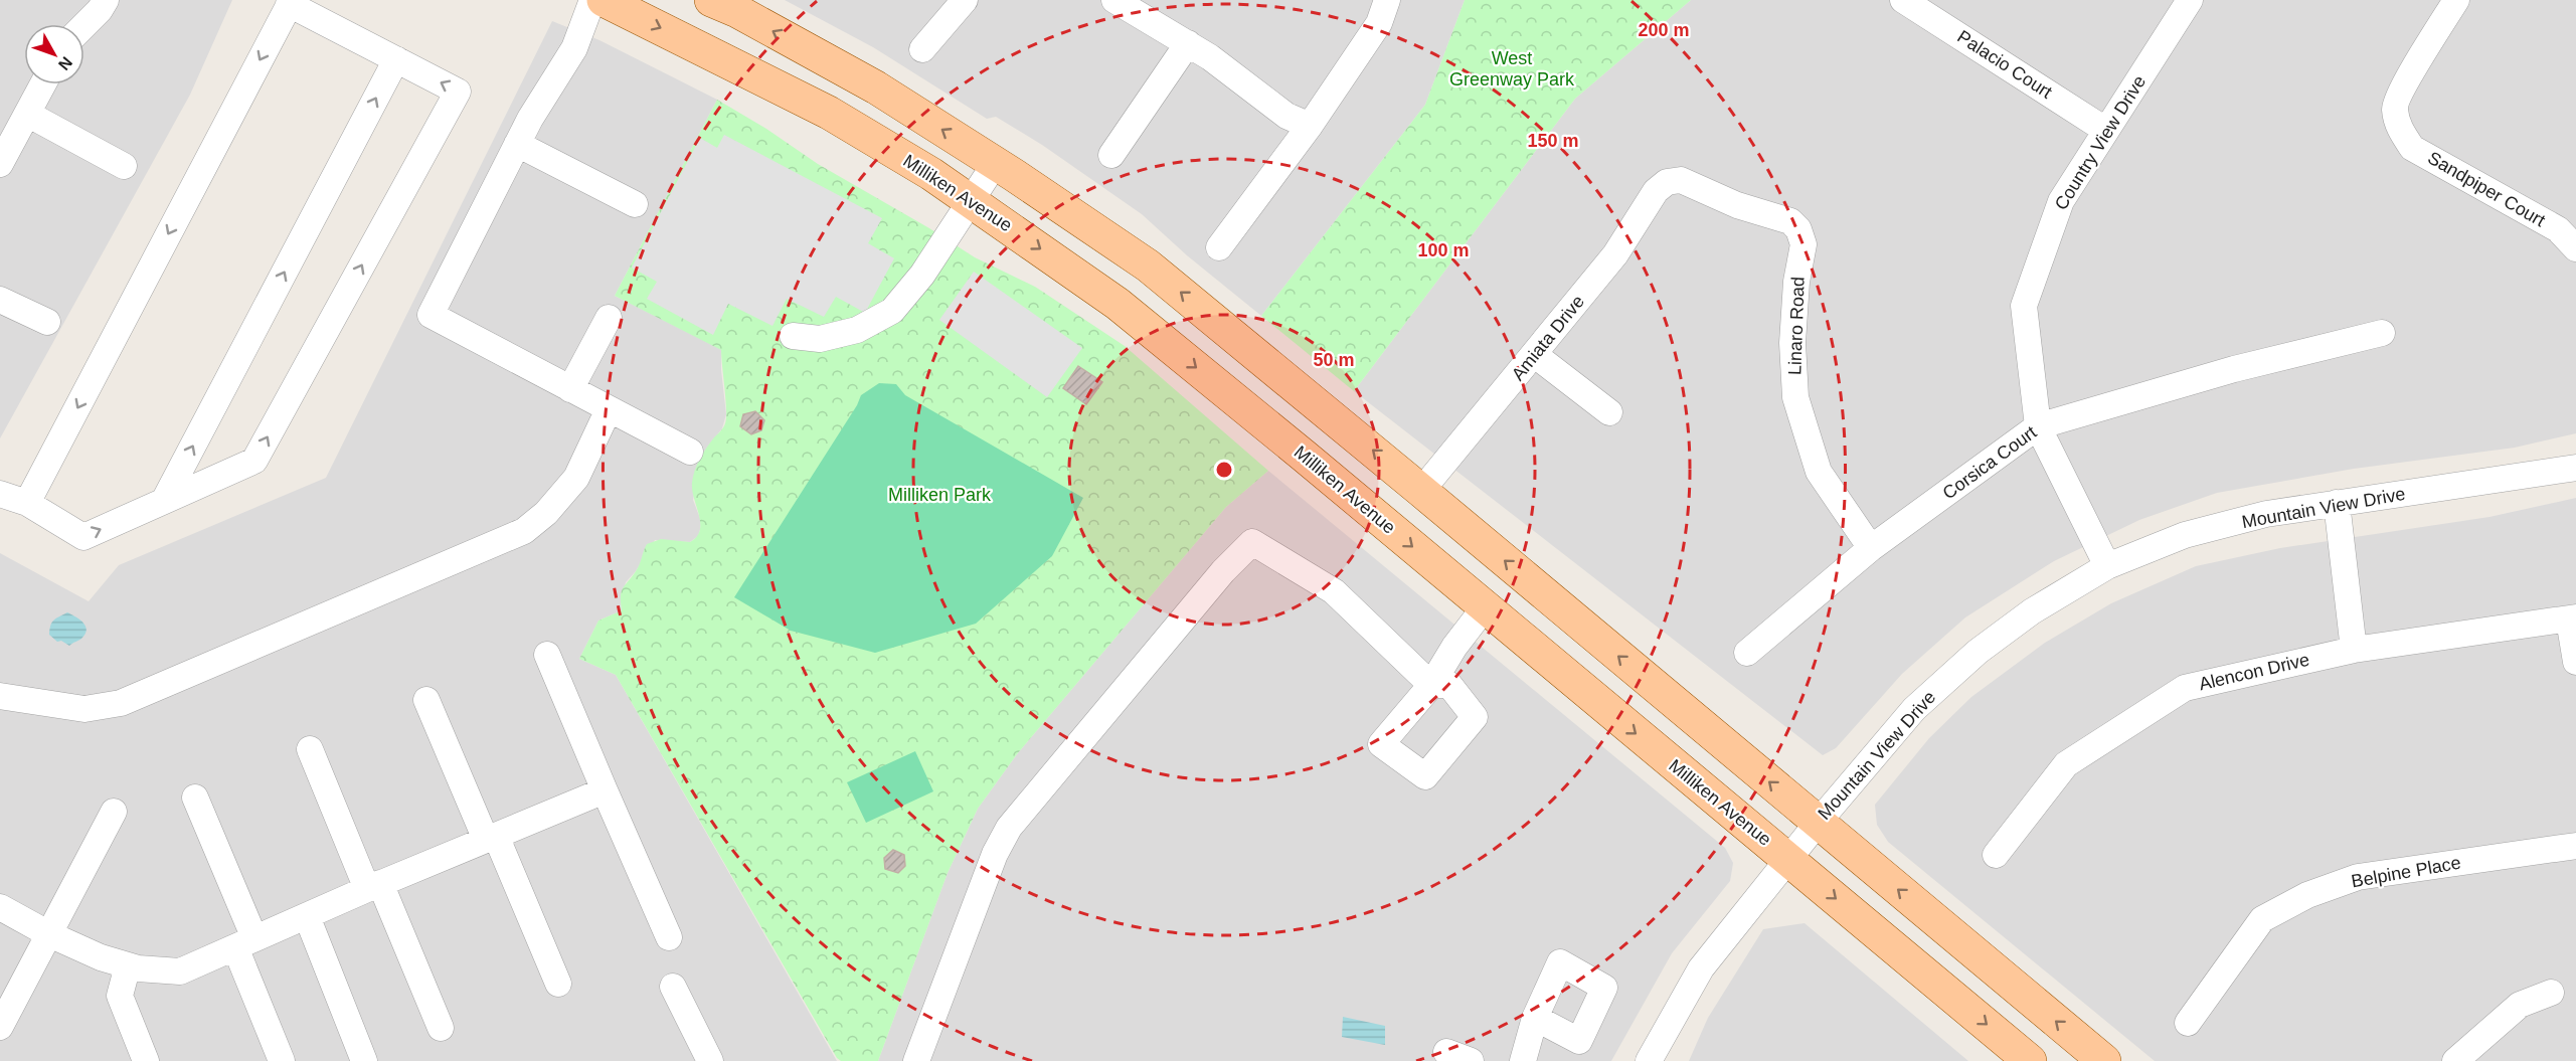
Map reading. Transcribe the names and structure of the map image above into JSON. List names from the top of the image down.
{
  "streets": {
    "main road": ["Milliken Avenue"],
    "street": [
      "Palacio Court",
      "Country View Drive",
      "Sandpiper Court",
      "Linaro Road",
      "Amiata Drive",
      "Corsica Court",
      "Mountain View Drive",
      "Alencon Drive",
      "Belpine Place"
    ]
  },
  "crossings": [
    ["Palacio Court", "Country View Drive"],
    ["Country View Drive", "Corsica Court"],
    ["Country View Drive", "Mountain View Drive"],
    ["Milliken Avenue", "Mountain View Drive"],
    ["Linaro Road", "Amiata Drive"],
    ["Linaro Road", "Corsica Court"]
  ],
  "parks": ["West Greenway Park", "Milliken Park"],
  "north": "bottom right",
  "rings": [
    "200 m",
    "150 m",
    "100 m",
    "50 m"
  ]
}
